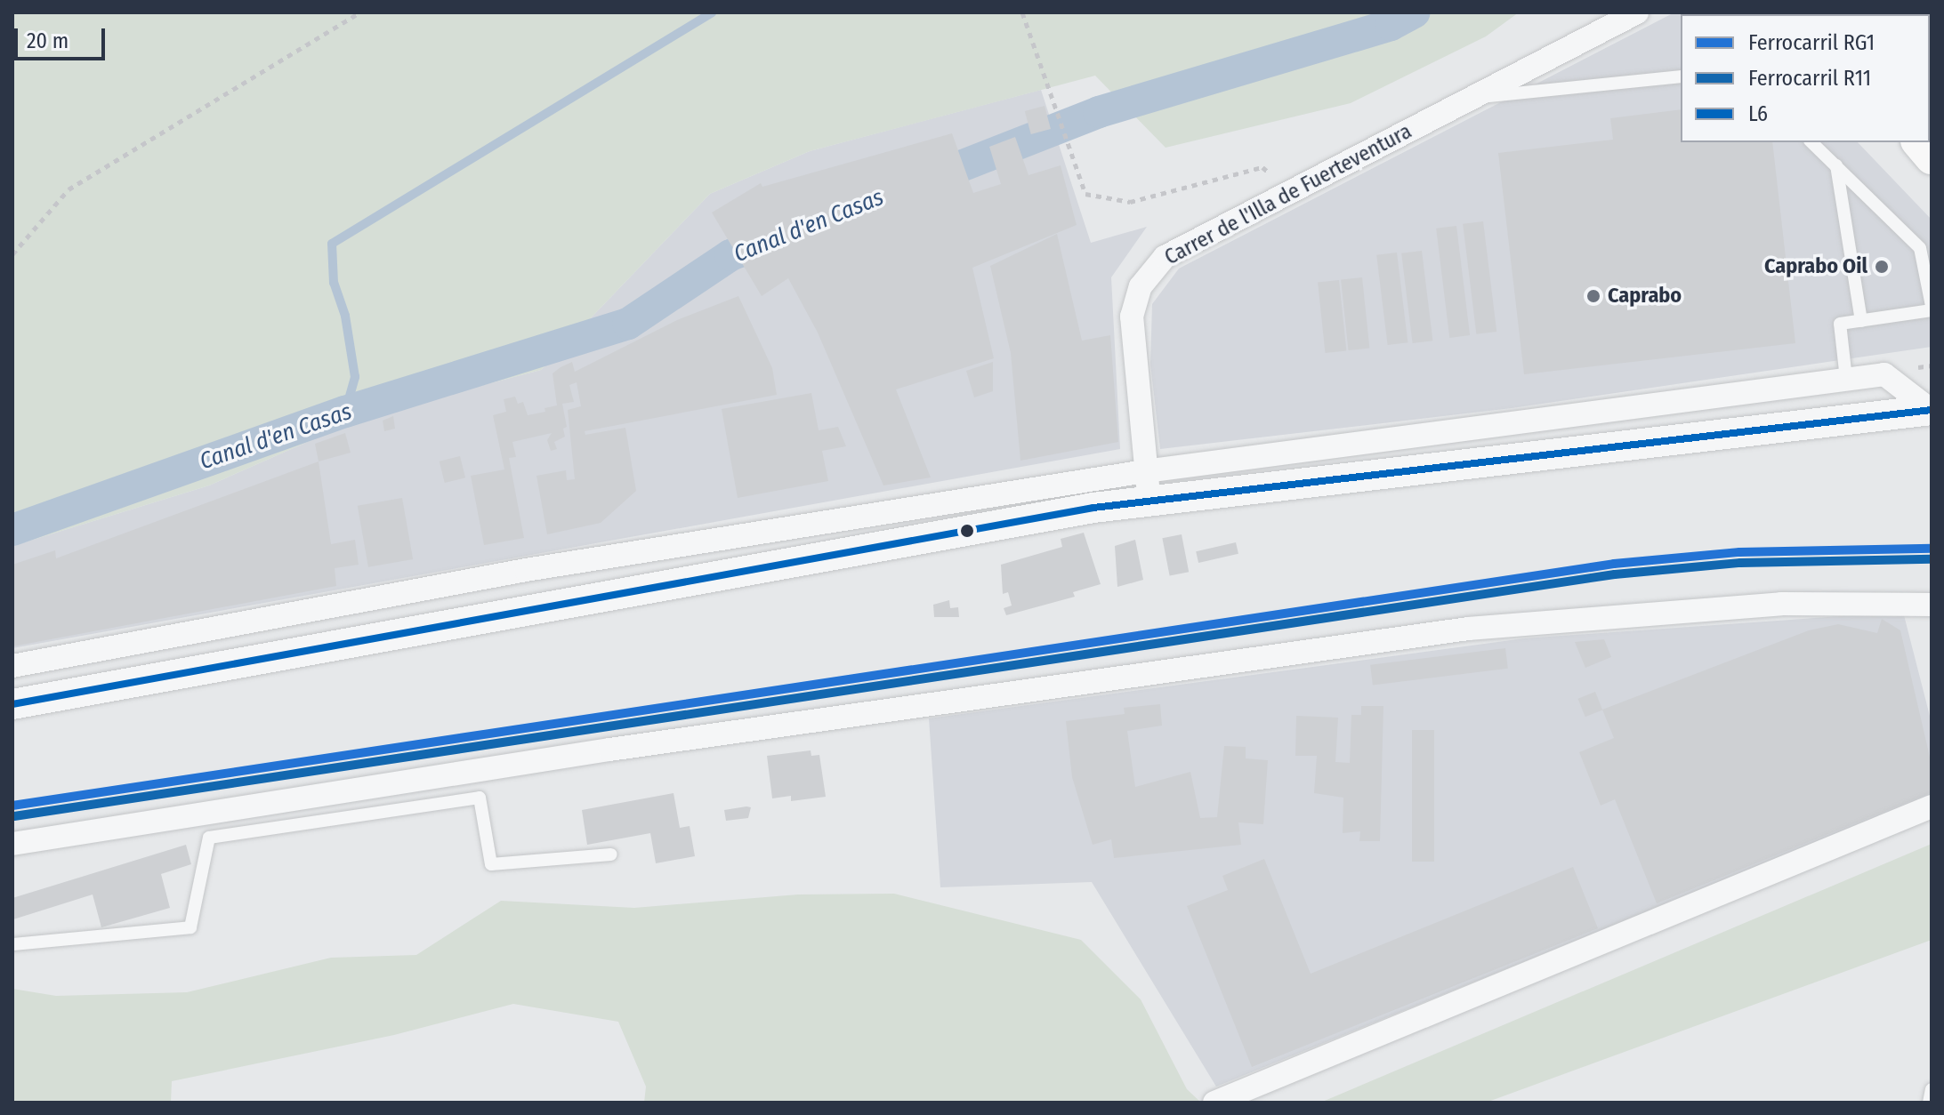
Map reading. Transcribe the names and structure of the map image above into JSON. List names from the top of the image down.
{
  "streets": {
    "street": ["Carrer de l'Illa de Fuerteventura"]
  },
  "water": ["Canal d'en Casas"],
  "places": ["Caprabo Oil", "Caprabo"],
  "lines": ["transit line L6", "rail line RG1", "rail line R11"],
  "legend": ["Ferrocarril RG1", "Ferrocarril R11", "L6"],
  "scale_bar": "20 m"
}
